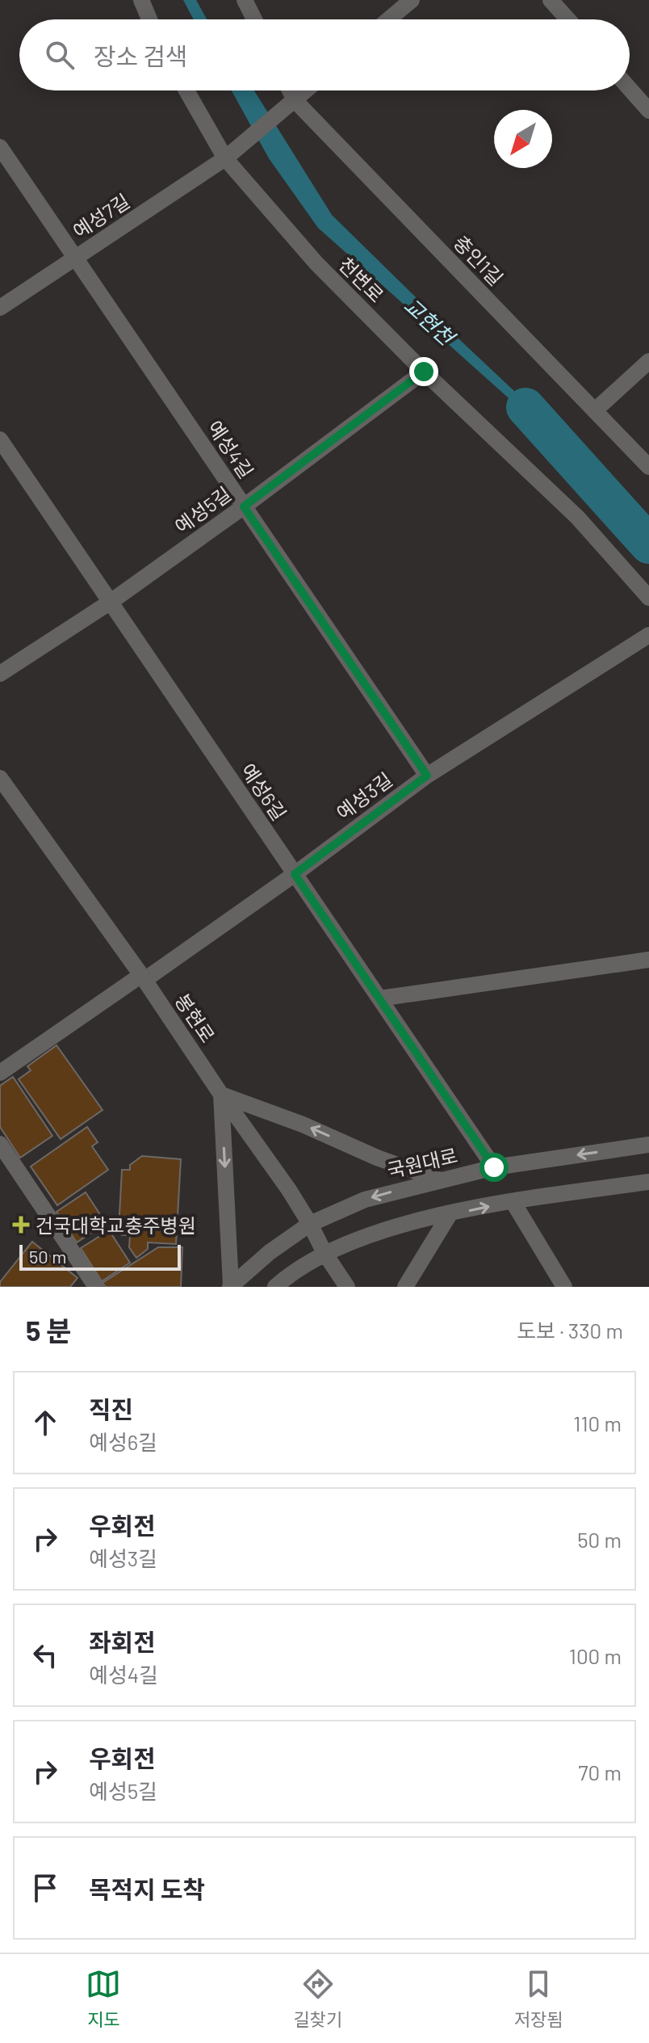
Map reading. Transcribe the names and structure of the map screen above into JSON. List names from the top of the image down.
{
  "streets": {
    "street": [
      "예성7길",
      "충인1길",
      "천변로",
      "예성4길",
      "예성5길",
      "예성6길",
      "예성3길",
      "봉현로",
      "국원대로"
    ]
  },
  "crossings": [
    ["예성7길", "충인1길"],
    ["예성7길", "천변로"],
    ["예성7길", "예성4길"],
    ["천변로", "예성5길"],
    ["예성4길", "예성5길"],
    ["예성4길", "예성3길"],
    ["예성5길", "예성6길"],
    ["예성6길", "예성3길"],
    ["예성6길", "국원대로"],
    ["예성3길", "봉현로"],
    ["봉현로", "국원대로"]
  ],
  "water": ["교현천"],
  "places": {
    "health": ["건국대학교충주병원"]
  },
  "scale_bar": "50 m",
  "north": "bottom left",
  "page": {
    "search": "장소 검색",
    "scale": "50 m",
    "heading": ["5 분", "도보 · 330 m"],
    "list": [
      ["직진", "예성6길", "110 m"],
      ["우회전", "예성3길", "50 m"],
      ["좌회전", "예성4길", "100 m"],
      ["우회전", "예성5길", "70 m"],
      "목적지 도착"
    ],
    "nav": ["지도", "길찾기", "저장됨"]
  }
}
